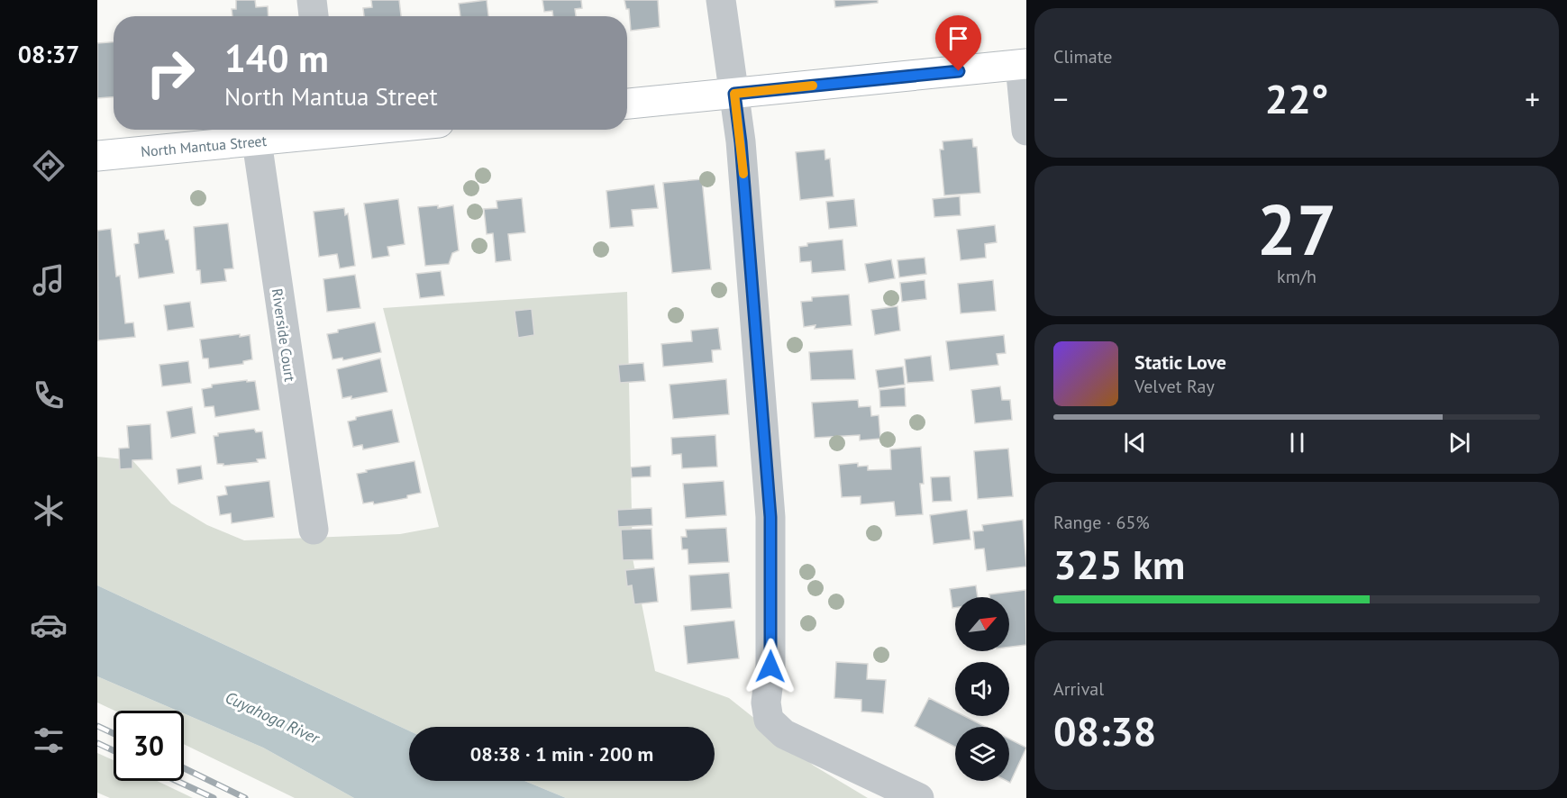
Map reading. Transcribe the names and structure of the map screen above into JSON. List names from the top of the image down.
{
  "streets": {
    "main road": ["North Mantua Street"],
    "street": ["Riverside Court"]
  },
  "crossings": [
    ["North Mantua Street", "Riverside Court"]
  ],
  "water": ["Cuyahoga River"],
  "north": "top right",
  "page": {
    "tabs": "08:37",
    "tile": [
      "Climate",
      ["27", "km/h"],
      ["Range · 65%", "325 km"],
      ["Arrival", "08:38"]
    ],
    "turn": ["140 m", "North Mantua Street"],
    "heat": ["−", "22°", "+"],
    "song": ["Static Love", "Velvet Ray"],
    "limit": "30",
    "trip": "08:38 · 1 min · 200 m"
  }
}
